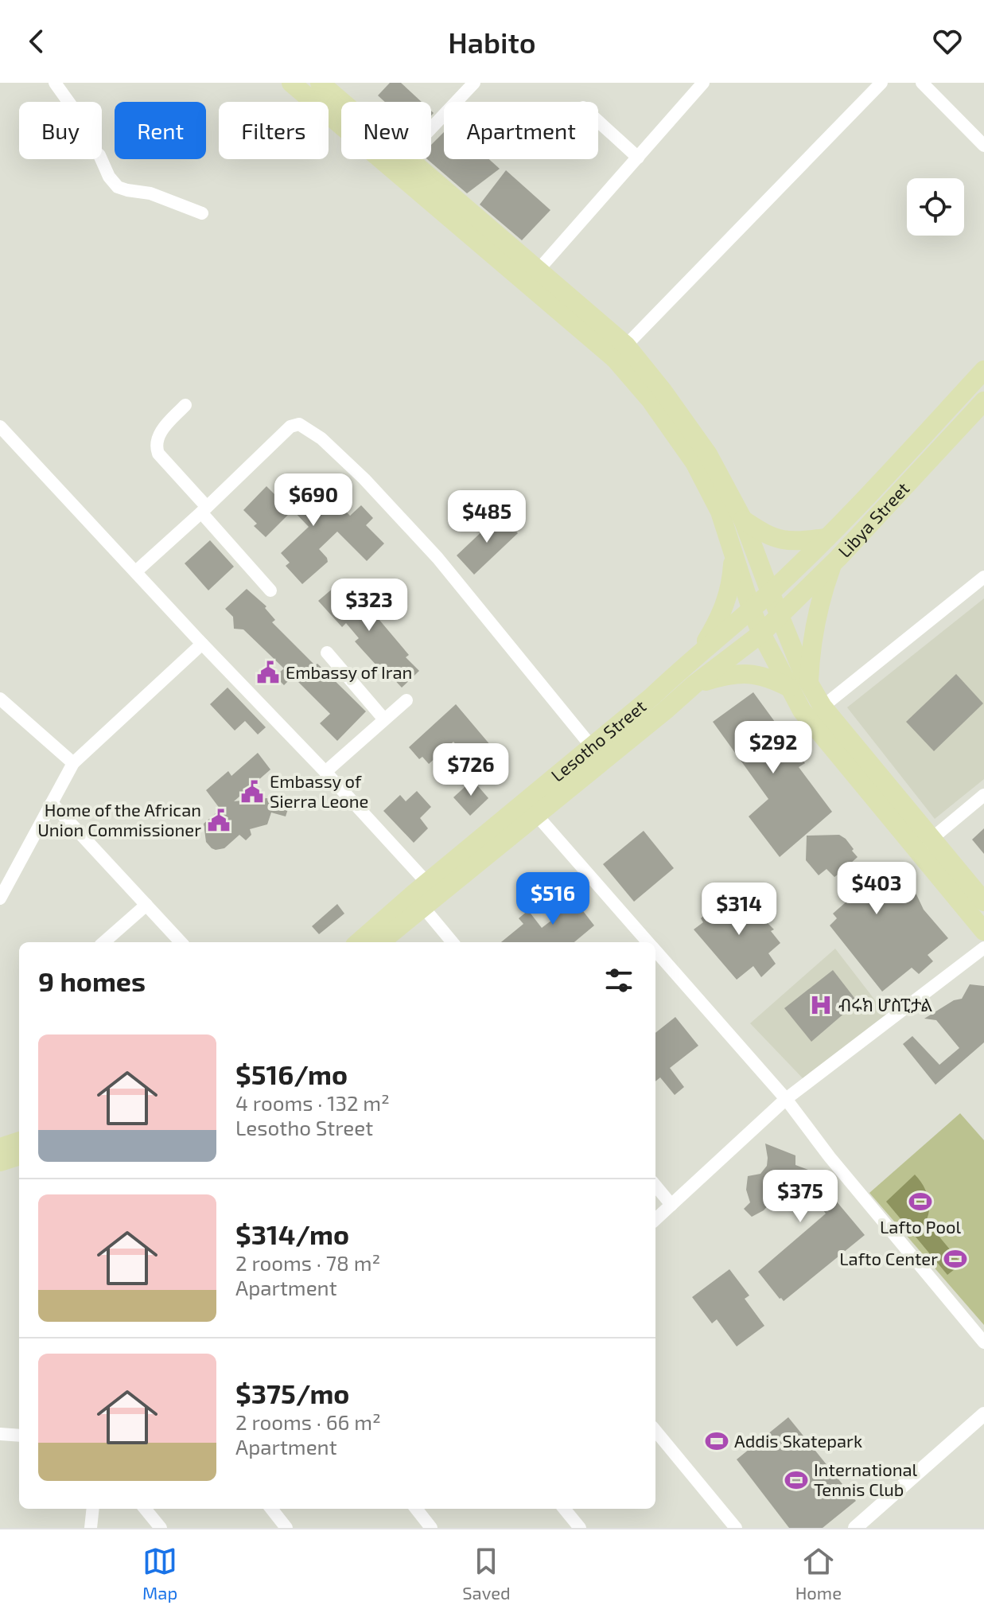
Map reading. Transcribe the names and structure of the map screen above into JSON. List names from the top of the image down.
{
  "streets": {
    "main road": ["Libya Street", "Lesotho Street"]
  },
  "crossings": [
    ["Libya Street", "Lesotho Street"]
  ],
  "places": {
    "public building": ["Embassy of Iran", "Embassy of Sierra Leone", "Home of the African Union Commissioner"],
    "hospital": ["ብሩክ ሆስፒታል"],
    "sports": [
      "Lafto Pool",
      "Lafto Center",
      "Addis Skatepark",
      "International Tennis Club"
    ]
  },
  "page": {
    "header": "Habito",
    "chip": [
      "Buy",
      "Rent",
      "Filters",
      "New",
      "Apartment"
    ],
    "price": [
      "$690",
      "$485",
      "$323",
      "$292",
      "$726",
      "$403",
      "$516",
      "$314",
      "$375"
    ],
    "heading": "9 homes",
    "list": [
      {
        "name": "$516/mo",
        "note": "4 rooms · 132 m² · Lesotho Street"
      },
      {
        "name": "$314/mo",
        "note": "2 rooms · 78 m² · Apartment"
      },
      {
        "name": "$375/mo",
        "note": "2 rooms · 66 m² · Apartment"
      }
    ],
    "tabs": ["Map", "Saved", "Home"]
  }
}
